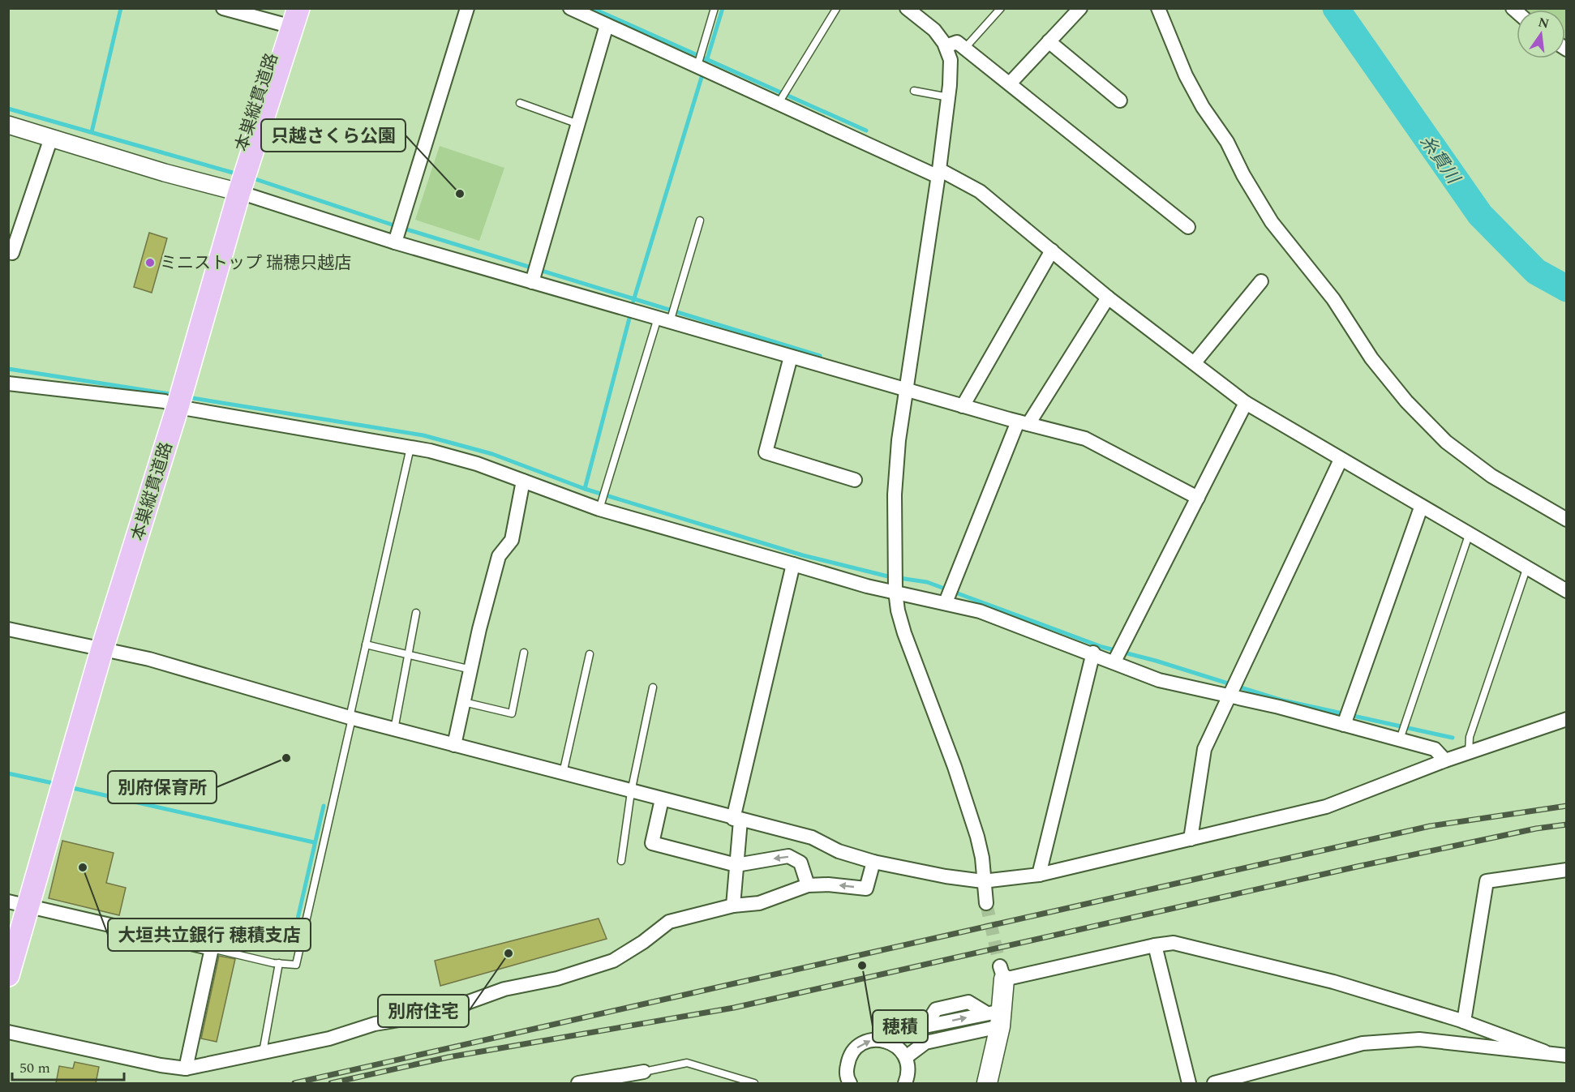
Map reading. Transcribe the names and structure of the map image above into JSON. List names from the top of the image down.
{
  "streets": {
    "main road": ["本巣縦貫道路"]
  },
  "water": ["糸貫川"],
  "places": [
    "只越さくら公園",
    "ミニストップ 瑞穂只越店",
    "別府保育所",
    "大垣共立銀行 穂積支店",
    "別府住宅",
    "穂積"
  ],
  "scale_bar": "50 m",
  "north": "top"
}
